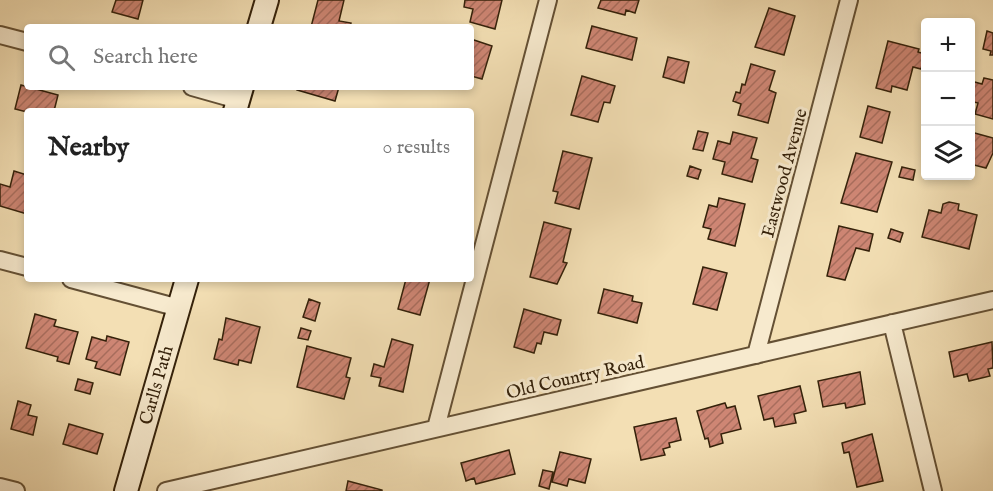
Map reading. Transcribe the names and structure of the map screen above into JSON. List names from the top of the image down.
{
  "streets": {
    "street": ["Eastwood Avenue", "Old Country Road", "Carlls Path"]
  },
  "crossings": [
    ["Eastwood Avenue", "Old Country Road"]
  ],
  "page": {
    "map_buttons": ["+", "−"],
    "search": "Search here",
    "heading": ["Nearby", "0 results"]
  }
}
